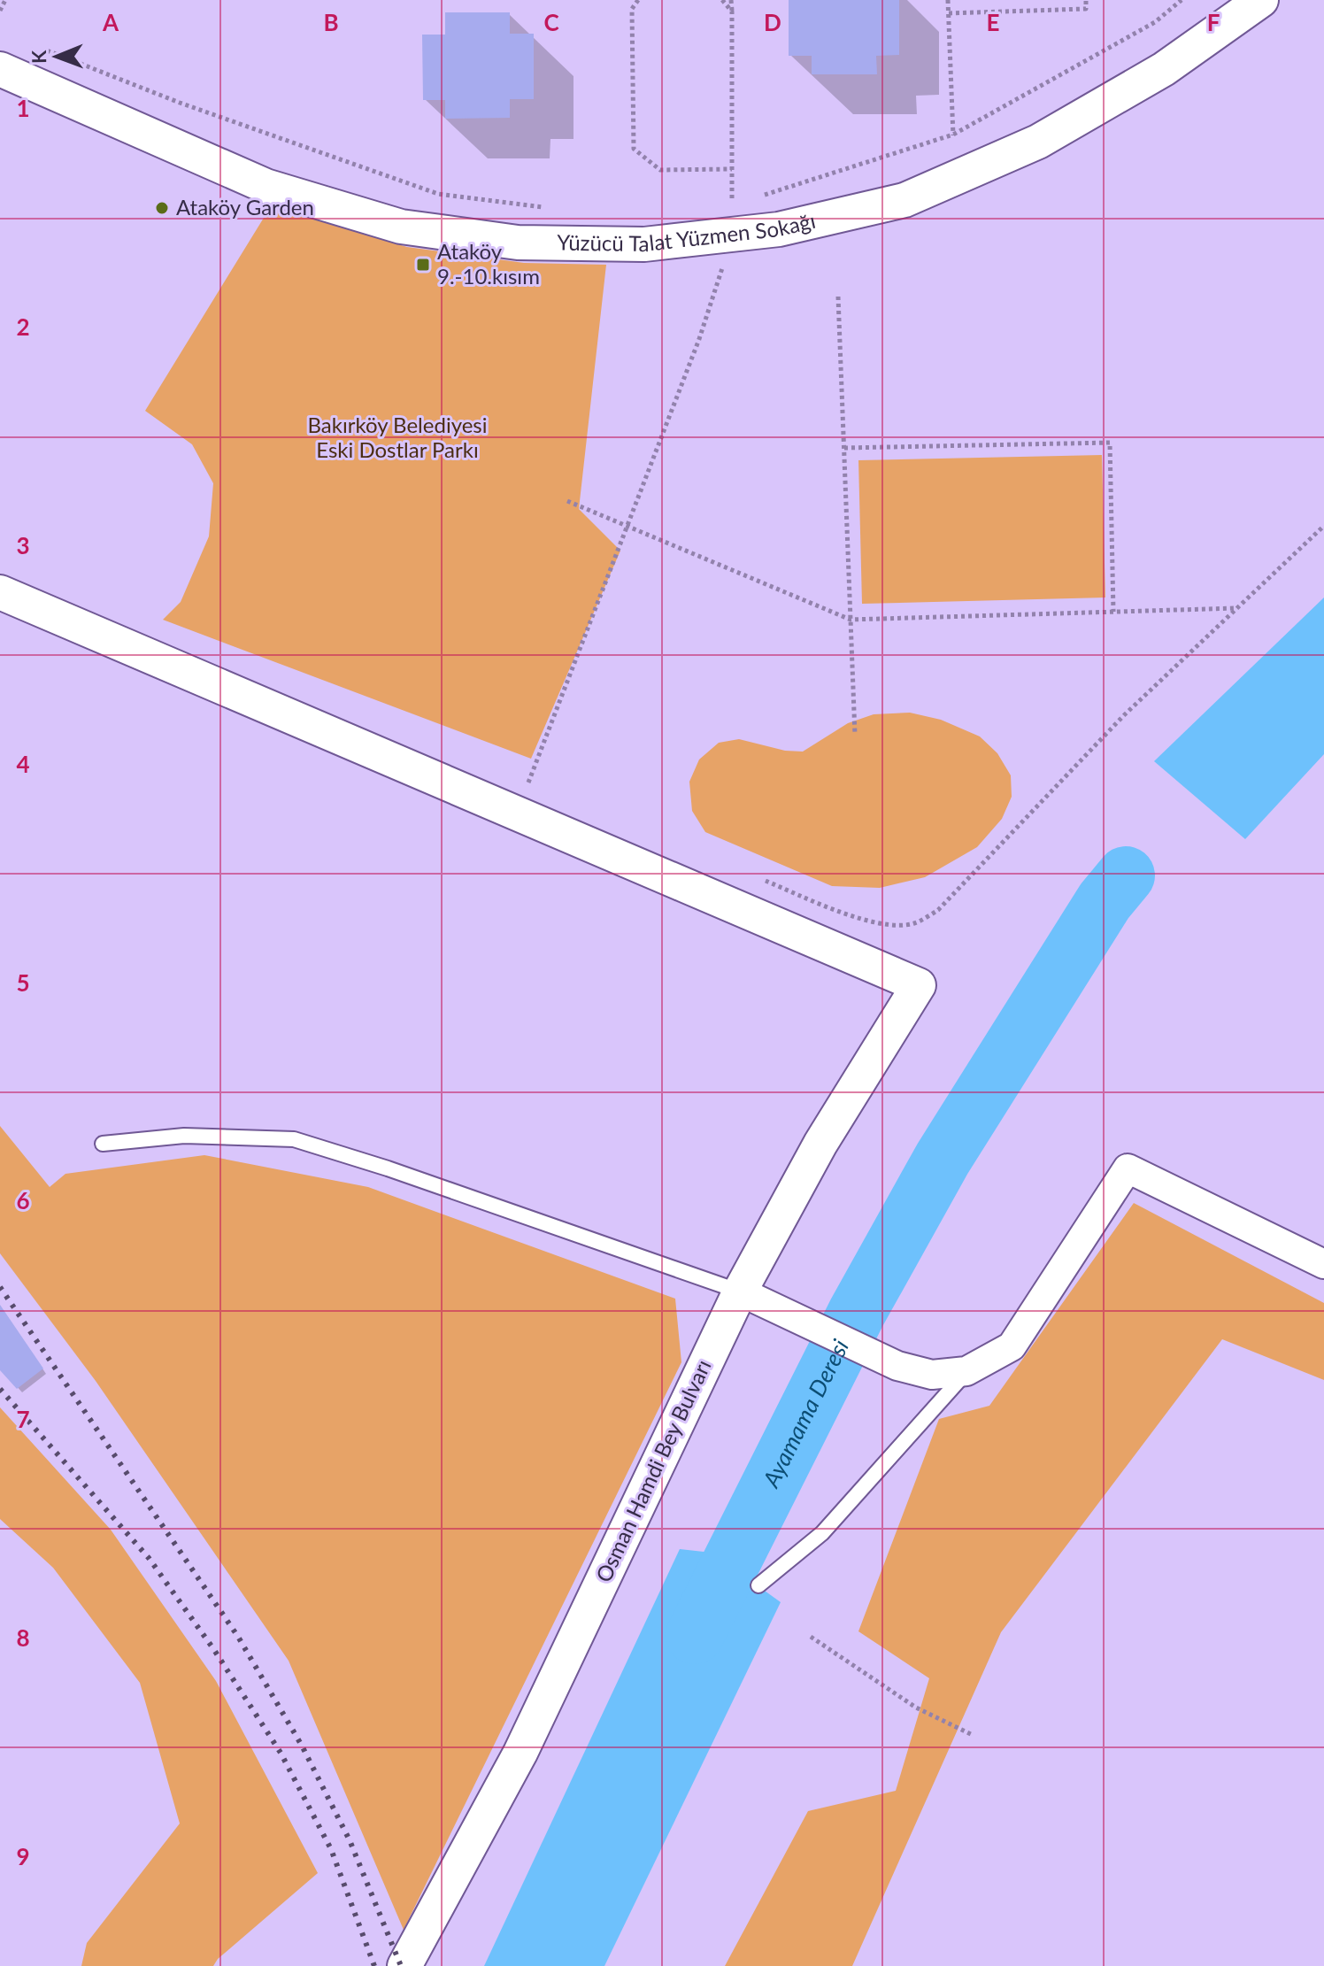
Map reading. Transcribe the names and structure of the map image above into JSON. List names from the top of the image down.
{
  "streets": {
    "street": ["Yüzücü Talat Yüzmen Sokağı", "Osman Hamdi Bey Bulvarı"]
  },
  "water": ["Ayamama Deresi"],
  "parks": ["Bakırköy Belediyesi Eski Dostlar Parkı"],
  "places": {
    "other": ["Ataköy Garden"],
    "transit": ["Ataköy 9.-10.kısım"]
  },
  "north": "left",
  "grid": {
    "columns": [
      "A",
      "B",
      "C",
      "D",
      "E",
      "F"
    ],
    "rows": [
      "1",
      "2",
      "3",
      "4",
      "5",
      "6",
      "7",
      "8",
      "9"
    ]
  }
}
